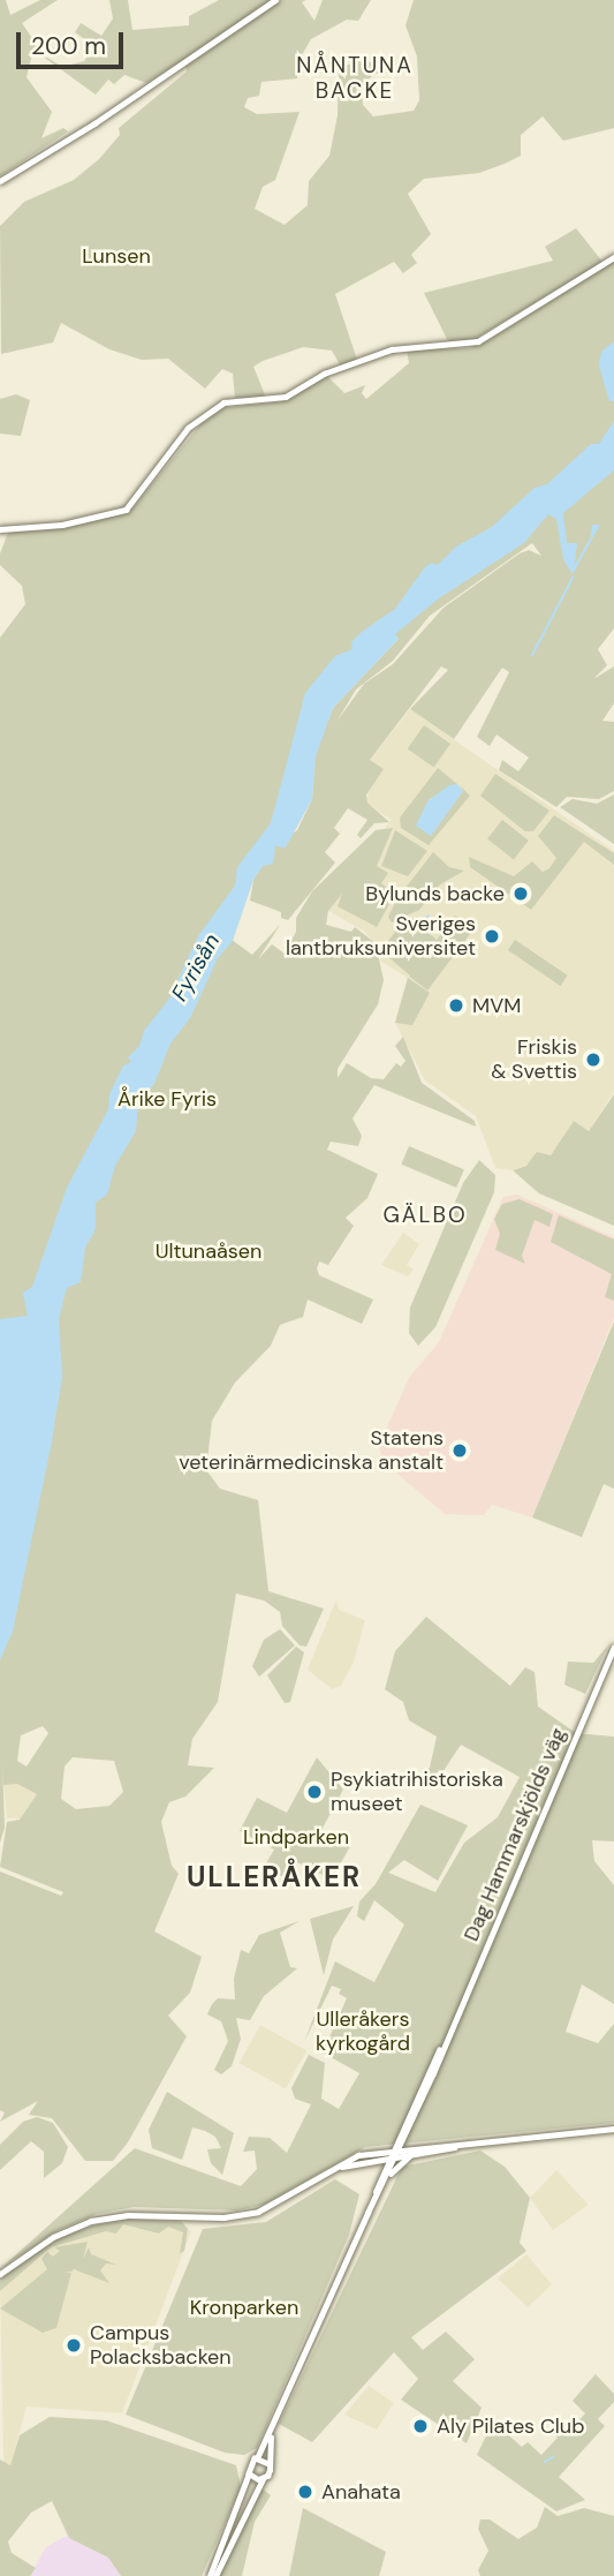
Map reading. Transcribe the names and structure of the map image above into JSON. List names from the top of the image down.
{
  "streets": {
    "main road": ["Dag Hammarskjölds väg"]
  },
  "districts": ["NÅNTUNA BACKE", "GÄLBO", "ULLERÅKER"],
  "water": ["Fyrisån"],
  "parks": [
    "Lunsen",
    "Årike Fyris",
    "Ultunaåsen",
    "Lindparken",
    "Ulleråkers kyrkogård",
    "Kronparken"
  ],
  "places": [
    "Bylunds backe",
    "Sveriges lantbruksuniversitet",
    "MVM",
    "Friskis & Svettis",
    "Statens veterinärmedicinska anstalt",
    "Psykiatrihistoriska museet",
    "Campus Polacksbacken",
    "Aly Pilates Club",
    "Anahata"
  ],
  "scale_bar": "200 m"
}
